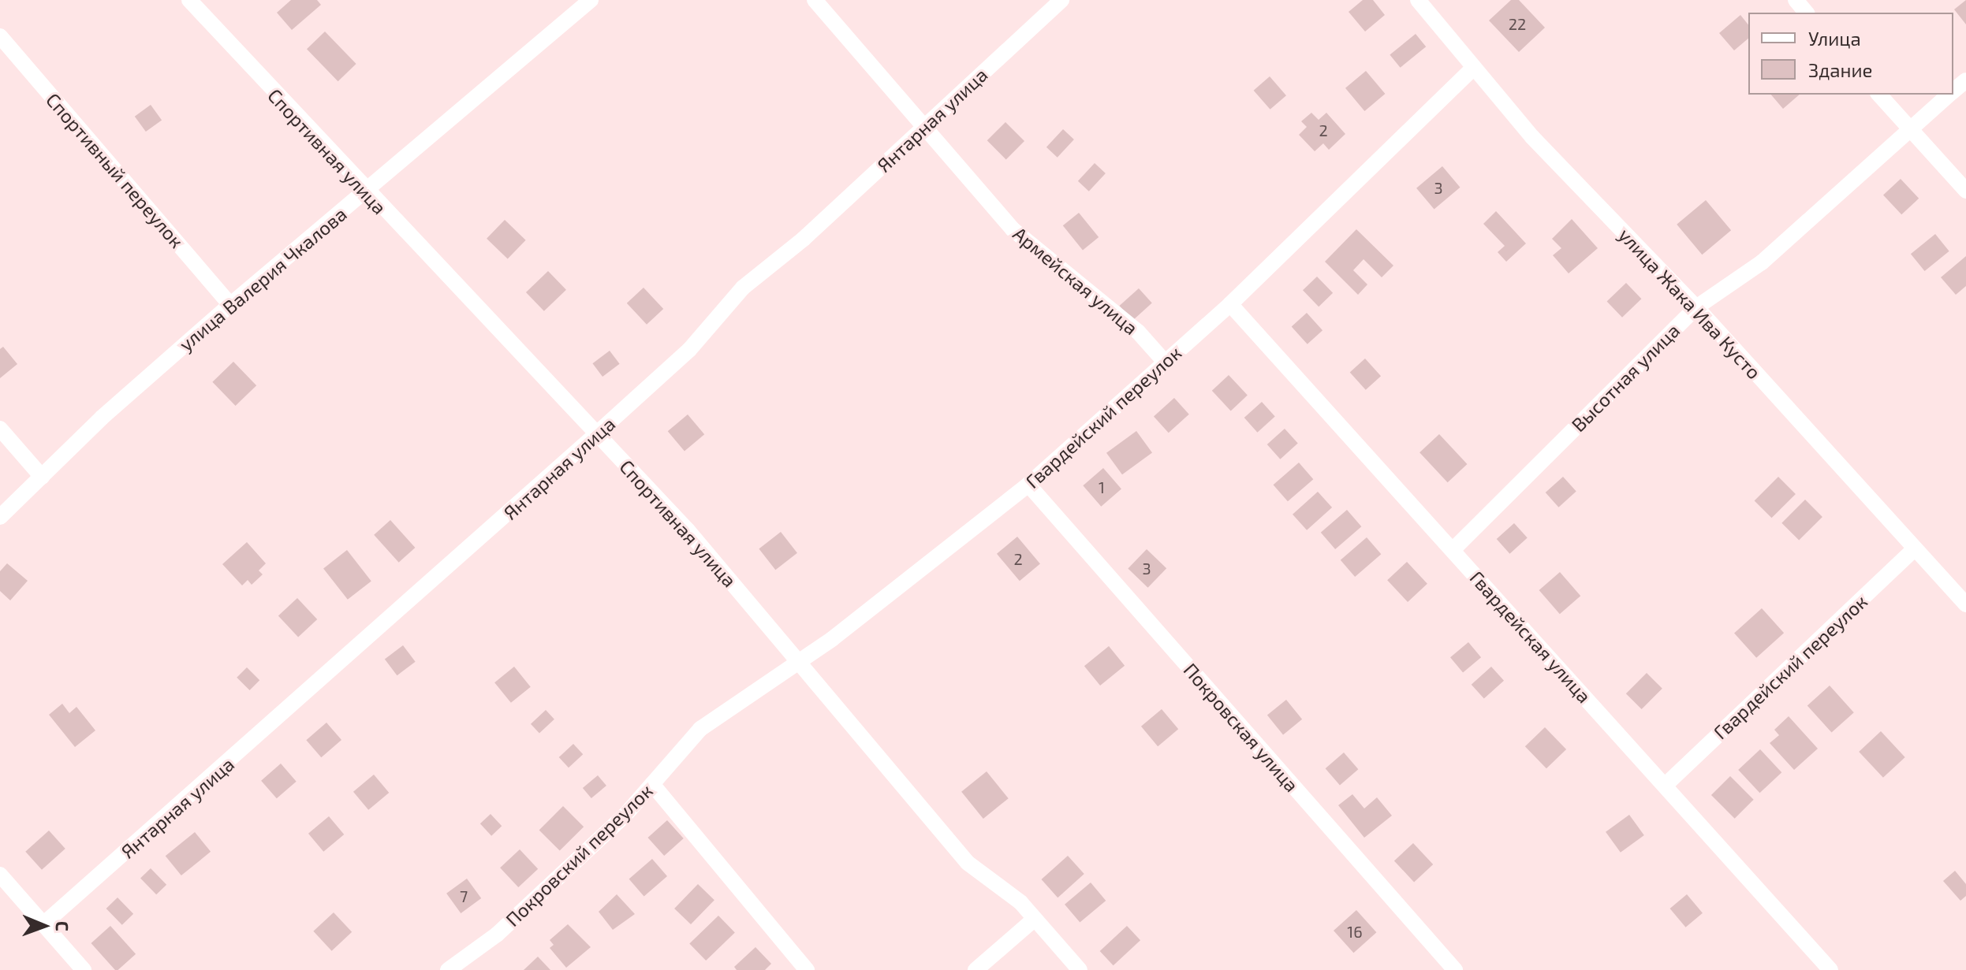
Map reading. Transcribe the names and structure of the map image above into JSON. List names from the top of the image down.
{
  "streets": {
    "street": [
      "Янтарная улица",
      "Спортивная улица",
      "Спортивный переулок",
      "улица Валерия Чкалова",
      "Армейская улица",
      "улица Жака Ива Кусто",
      "Высотная улица",
      "Гвардейский переулок",
      "Гвардейская улица",
      "Покровская улица",
      "Покровский переулок"
    ]
  },
  "crossings": [
    ["Янтарная улица", "Спортивная улица"],
    ["Янтарная улица", "Армейская улица"],
    ["Спортивная улица", "улица Валерия Чкалова"],
    ["Спортивная улица", "Гвардейский переулок"],
    ["Спортивный переулок", "улица Валерия Чкалова"],
    ["Армейская улица", "Гвардейский переулок"],
    ["улица Жака Ива Кусто", "Высотная улица"],
    ["улица Жака Ива Кусто", "Гвардейский переулок"],
    ["Высотная улица", "Гвардейская улица"],
    ["Гвардейский переулок", "Гвардейская улица"],
    ["Гвардейский переулок", "Покровская улица"],
    ["Гвардейский переулок", "Покровский переулок"]
  ],
  "house_numbers": [
    "22",
    "2",
    "3",
    "1",
    "2",
    "3",
    "7",
    "16"
  ],
  "legend": ["Улица", "Здание"],
  "north": "right"
}
